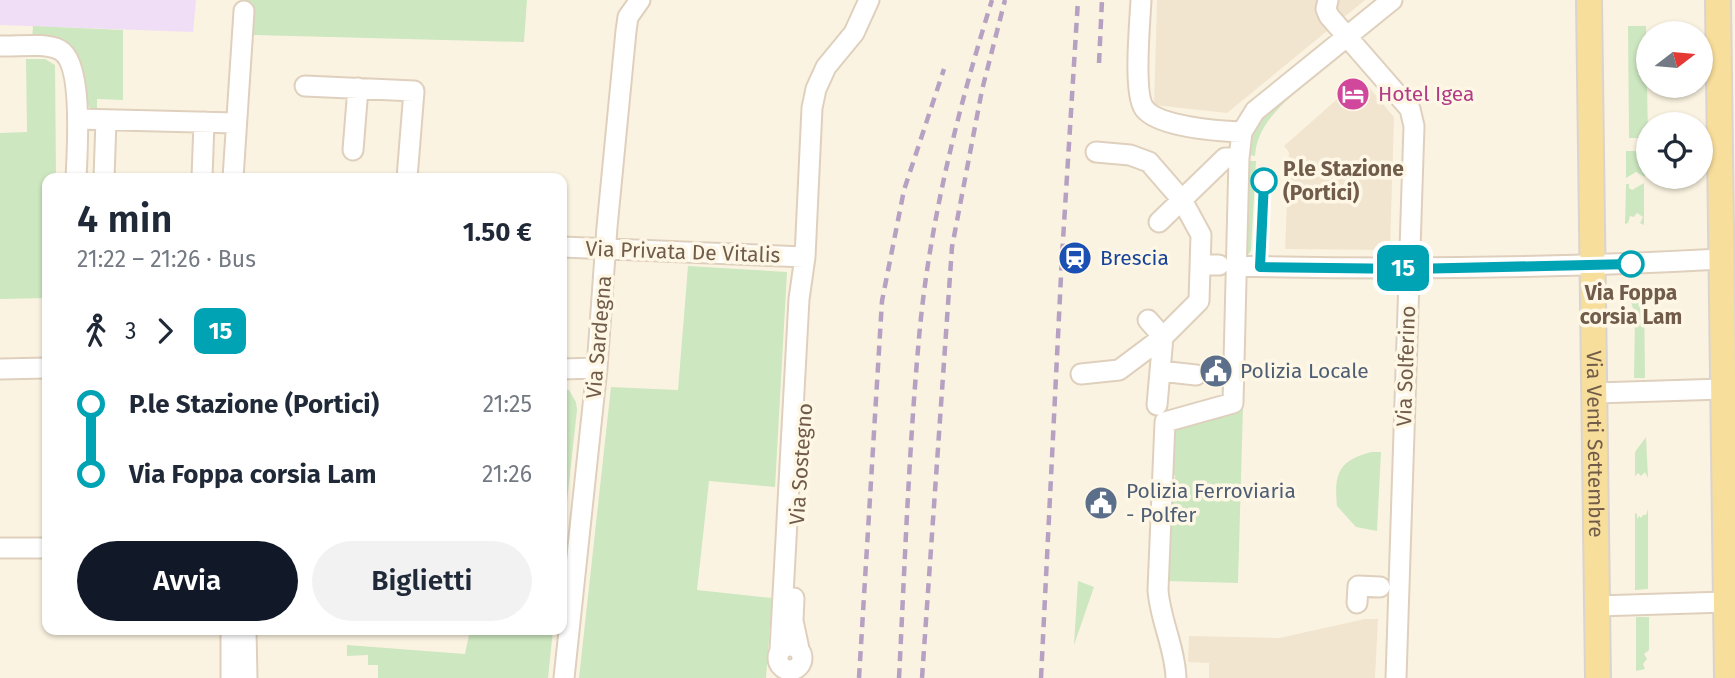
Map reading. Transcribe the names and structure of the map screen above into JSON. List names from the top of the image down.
{
  "streets": {
    "main road": ["Via Venti Settembre"],
    "street": [
      "Via Privata De Vitalis",
      "Via Sardegna",
      "Via Solferino",
      "Via Sostegno"
    ]
  },
  "crossings": [
    ["Via Privata De Vitalis", "Via Sardegna"],
    ["Via Privata De Vitalis", "Via Sostegno"]
  ],
  "places": {
    "hotel": ["Hotel Igea"],
    "other": ["P.le Stazione (Portici)", "Via Foppa corsia Lam"],
    "station": ["Brescia"],
    "public building": ["Polizia Locale", "Polizia Ferroviaria - Polfer"]
  },
  "lines": ["bus line 15"],
  "north": "right",
  "page": {
    "on_map": "15",
    "heading": ["4 min", "21:22 – 21:26 · Bus", "1.50 €"],
    "legs": ["3", "15"],
    "list": [
      {
        "name": "P.le Stazione (Portici)",
        "value": "21:25"
      },
      {
        "name": "Via Foppa corsia Lam",
        "value": "21:26"
      }
    ],
    "buttons": ["Avvia", "Biglietti"]
  }
}
